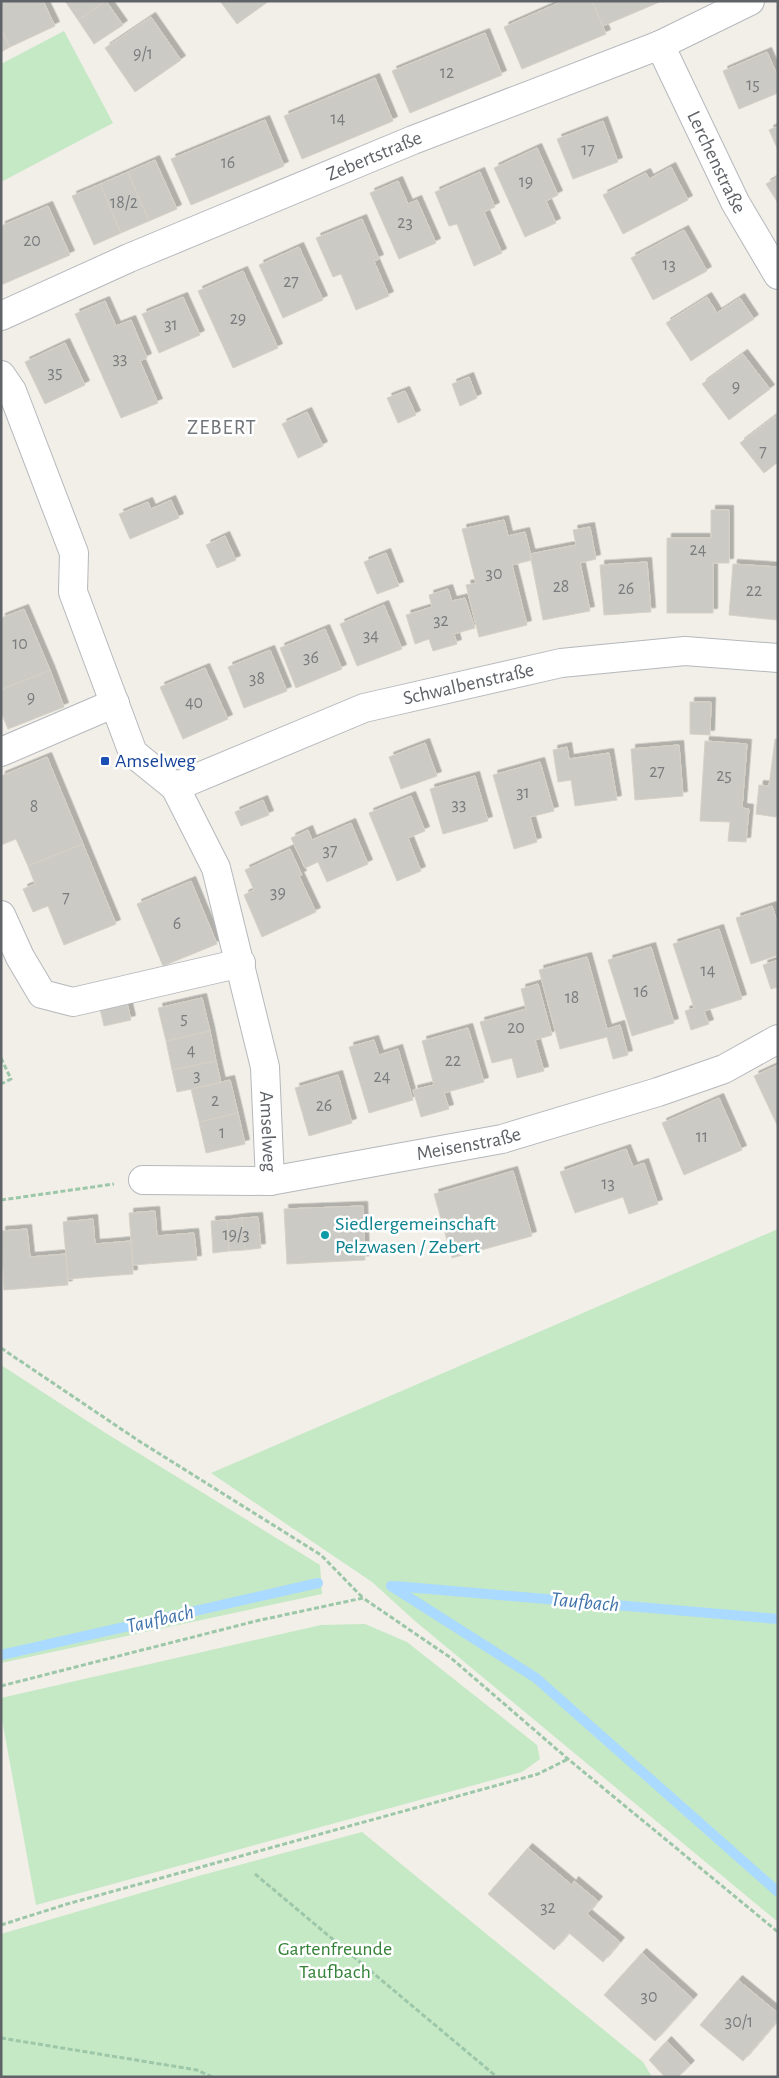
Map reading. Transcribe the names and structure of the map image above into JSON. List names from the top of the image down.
{
  "streets": {
    "street": [
      "Zebertstraße",
      "Lerchenstraße",
      "Schwalbenstraße",
      "Amselweg",
      "Meisenstraße"
    ]
  },
  "crossings": [
    ["Zebertstraße", "Lerchenstraße"],
    ["Schwalbenstraße", "Amselweg"],
    ["Amselweg", "Meisenstraße"]
  ],
  "districts": ["ZEBERT"],
  "water": ["Taufbach"],
  "parks": ["Gartenfreunde Taufbach"],
  "places": {
    "transit": ["Amselweg"],
    "other": ["Siedlergemeinschaft Pelzwasen / Zebert"]
  },
  "house_numbers": [
    "9/1",
    "12",
    "15",
    "14",
    "17",
    "16",
    "19",
    "18/2",
    "23",
    "20",
    "13",
    "27",
    "29",
    "31",
    "33",
    "35",
    "9",
    "7",
    "24",
    "30",
    "28",
    "26",
    "22",
    "32",
    "34",
    "10",
    "36",
    "38",
    "9",
    "40",
    "27",
    "25",
    "31",
    "33",
    "8",
    "37",
    "39",
    "7",
    "6",
    "14",
    "16",
    "18",
    "5",
    "20",
    "4",
    "22",
    "3",
    "24",
    "2",
    "26",
    "1",
    "11",
    "13",
    "19/3",
    "32",
    "30",
    "30/1"
  ]
}
